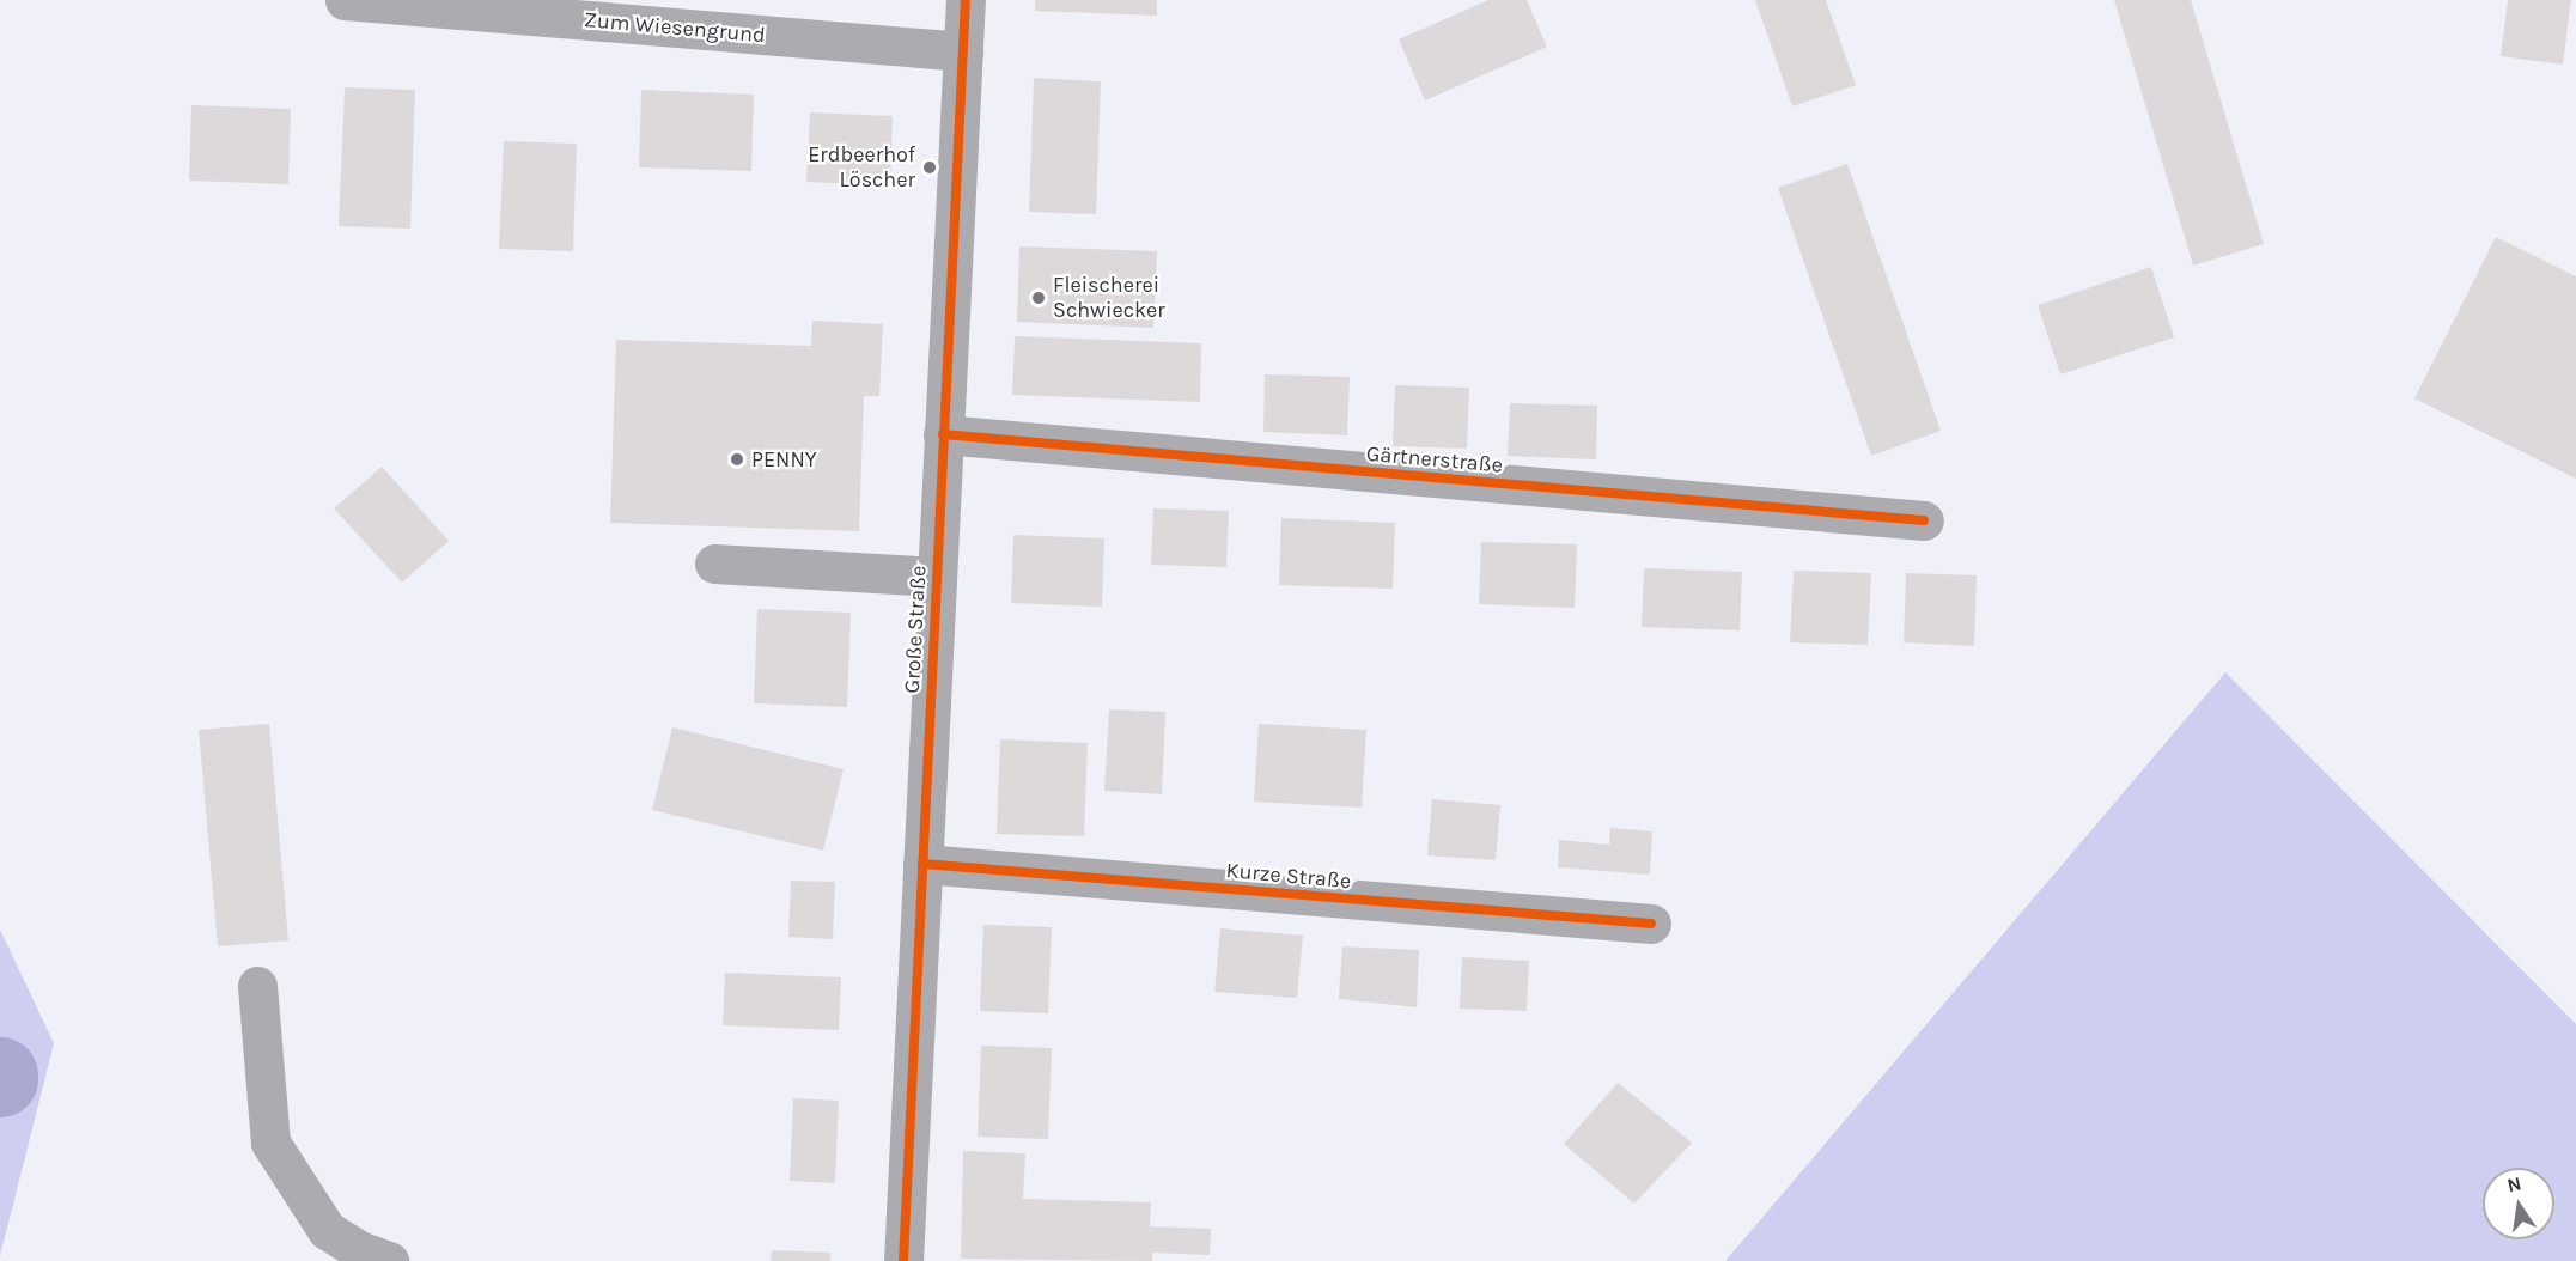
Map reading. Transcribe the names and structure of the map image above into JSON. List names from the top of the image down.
{
  "streets": {
    "street": [
      "Zum Wiesengrund",
      "Gärtnerstraße",
      "Große Straße",
      "Kurze Straße"
    ]
  },
  "crossings": [
    ["Zum Wiesengrund", "Große Straße"],
    ["Gärtnerstraße", "Große Straße"],
    ["Große Straße", "Kurze Straße"]
  ],
  "places": ["Erdbeerhof Löscher", "Fleischerei Schwiecker", "PENNY"],
  "north": "top"
}
